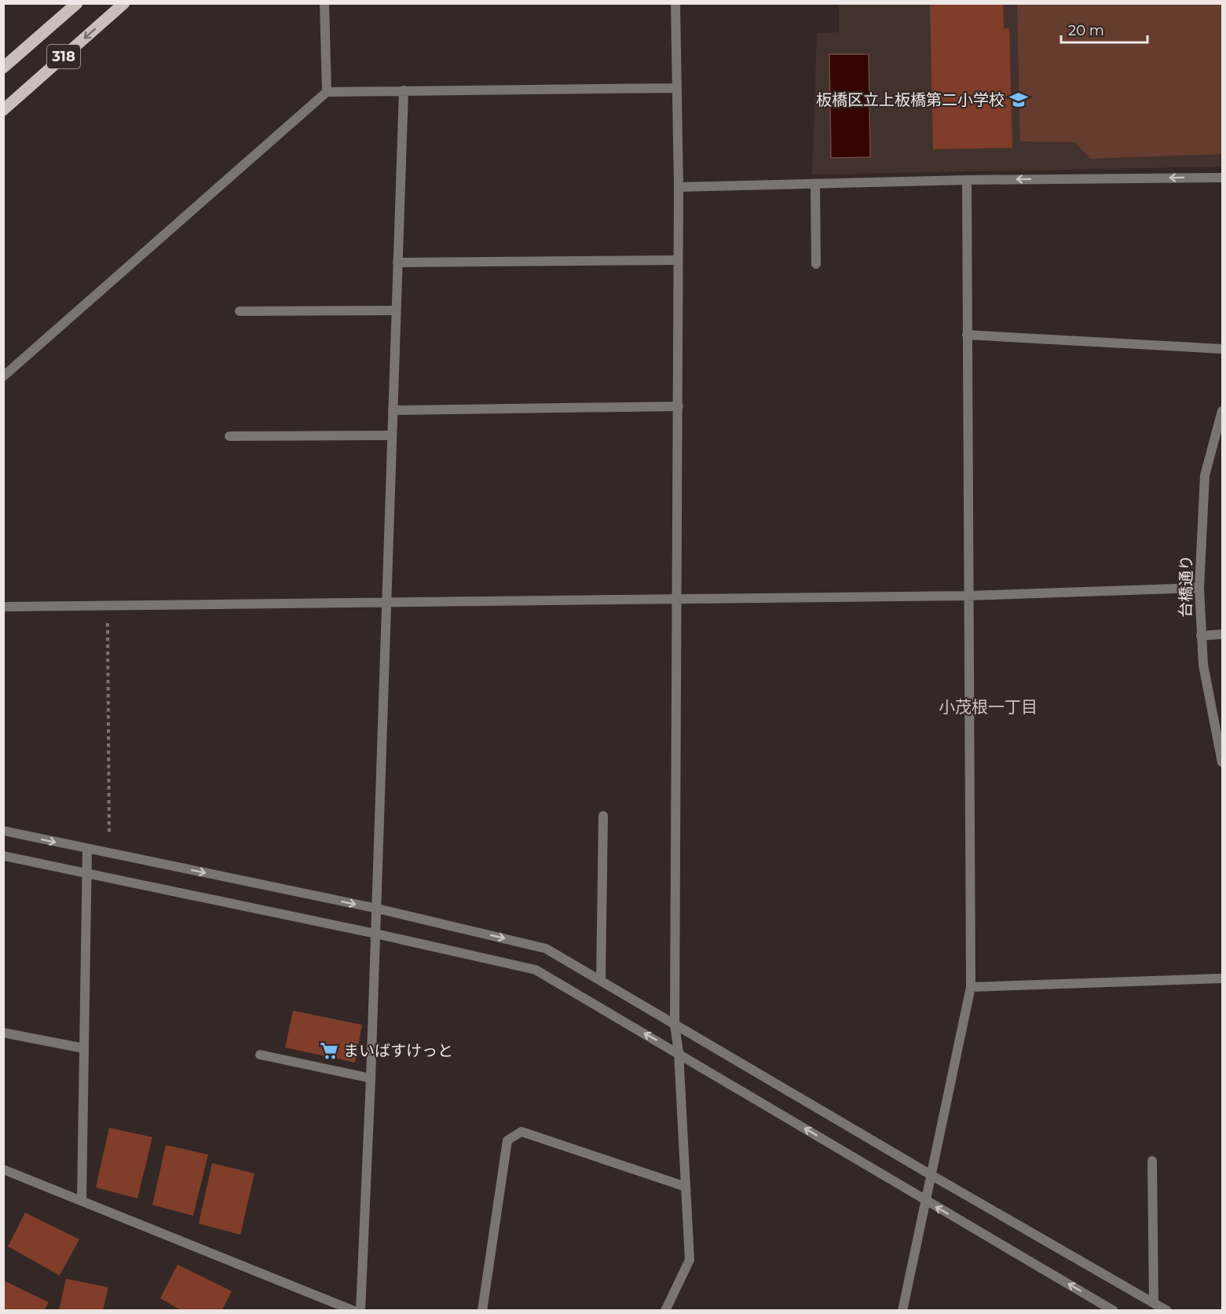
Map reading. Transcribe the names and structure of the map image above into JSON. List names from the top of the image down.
{
  "streets": {
    "main road": ["318"],
    "street": ["台橋通り"]
  },
  "districts": ["小茂根一丁目"],
  "places": {
    "school or university": ["板橋区立上板橋第二小学校"],
    "supermarket": ["まいばすけっと"]
  },
  "scale_bar": "20 m"
}
